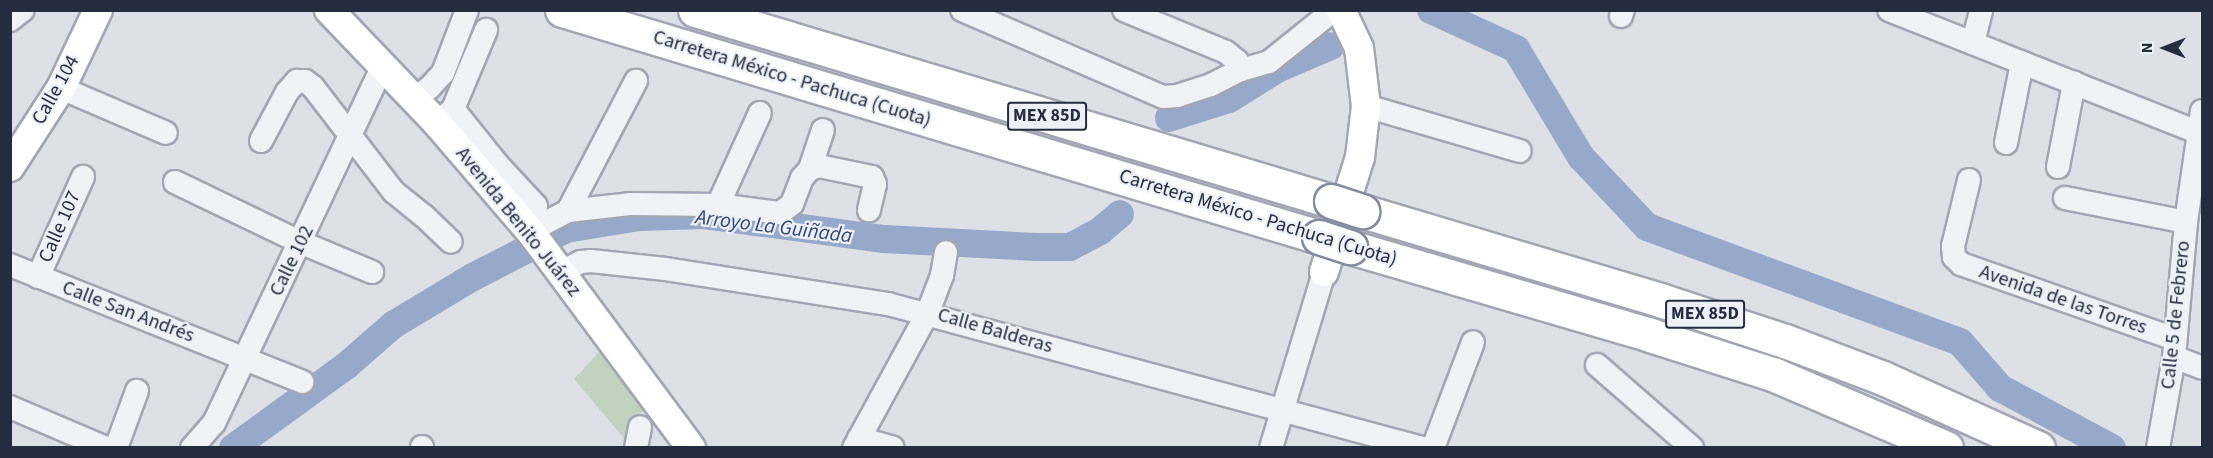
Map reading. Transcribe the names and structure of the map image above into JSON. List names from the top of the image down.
{
  "streets": {
    "highway": ["Carretera México - Pachuca (Cuota)", "MEX 85D"],
    "main road": ["Calle 104", "Avenida Benito Juárez"],
    "street": [
      "Calle 107",
      "Calle 102",
      "Avenida de las Torres",
      "Calle San Andrés",
      "Calle 5 de Febrero",
      "Calle Balderas"
    ]
  },
  "crossings": [
    ["Avenida Benito Juárez", "Calle 102"],
    ["Avenida Benito Juárez", "Calle Balderas"],
    ["Calle 107", "Calle San Andrés"],
    ["Calle 102", "Calle San Andrés"],
    ["Avenida de las Torres", "Calle 5 de Febrero"]
  ],
  "water": ["Arroyo La Guiñada"],
  "north": "left"
}
